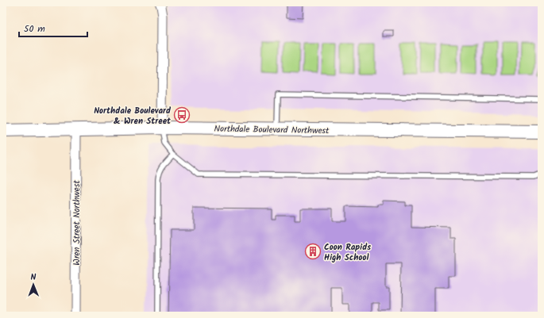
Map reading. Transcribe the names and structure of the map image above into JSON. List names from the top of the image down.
{
  "streets": {
    "street": ["Northdale Boulevard Northwest", "Wren Street Northwest"]
  },
  "crossings": [
    ["Northdale Boulevard Northwest", "Wren Street Northwest"]
  ],
  "places": {
    "bus stop": ["Northdale Boulevard & Wren Street"],
    "building": ["Coon Rapids High School"]
  },
  "scale_bar": "50 m",
  "north": "top"
}
